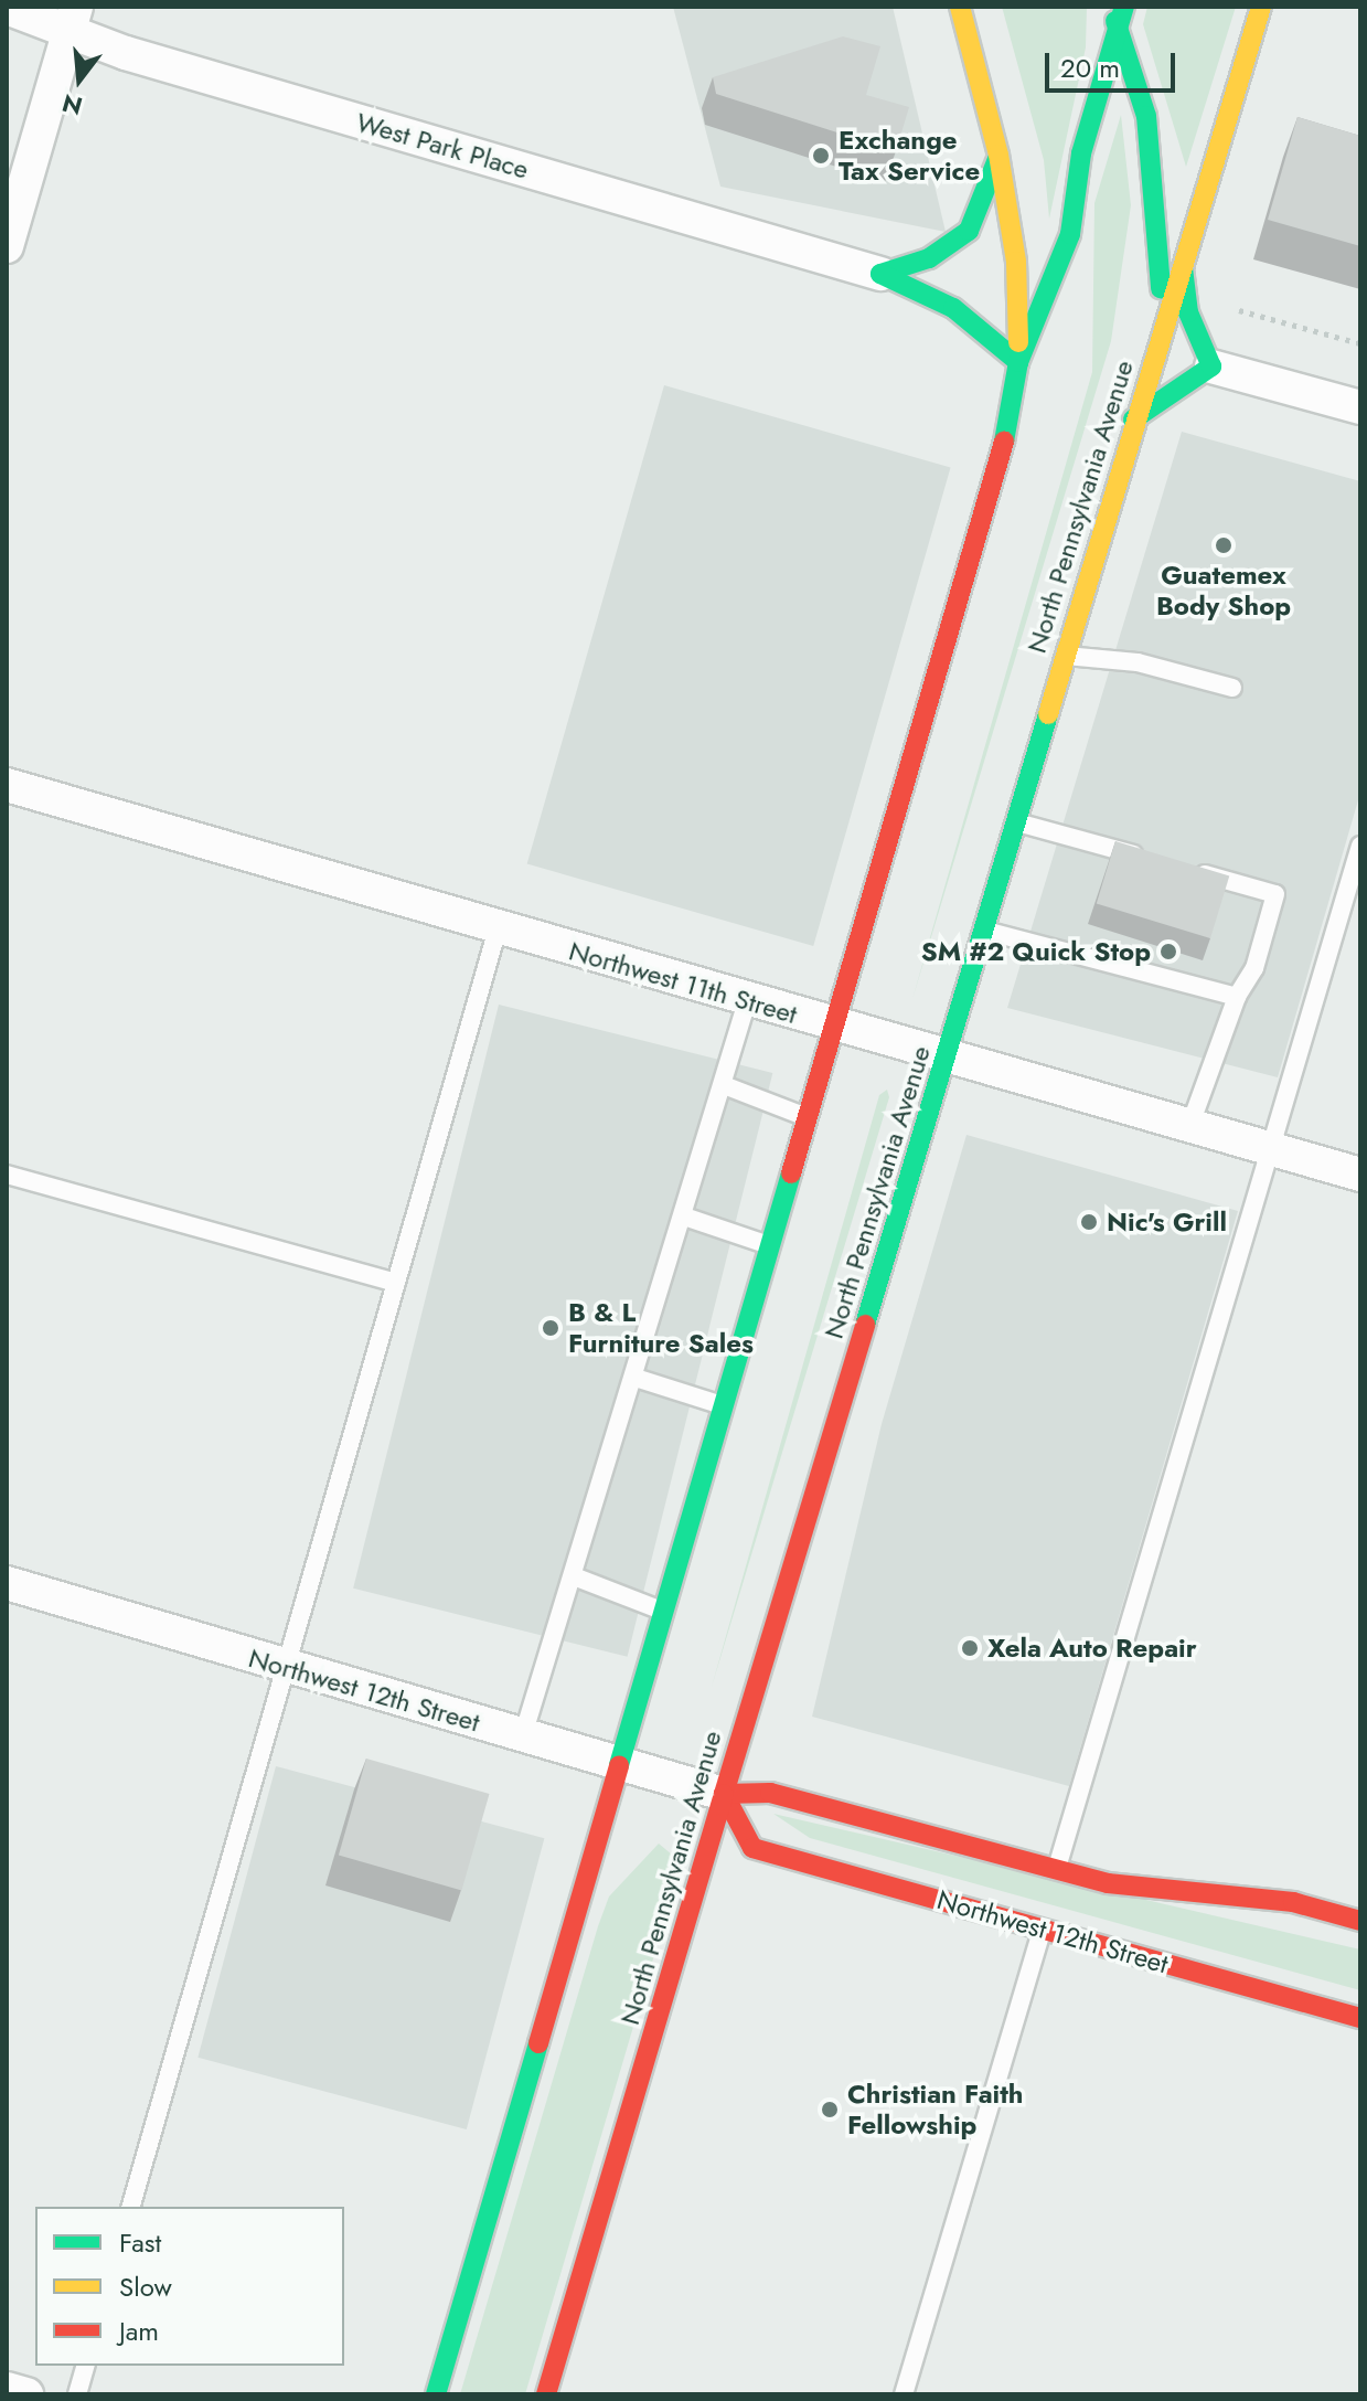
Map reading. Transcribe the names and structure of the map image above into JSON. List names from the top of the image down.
{
  "streets": {
    "main road": ["North Pennsylvania Avenue", "Northwest 12th Street"],
    "street": ["West Park Place", "Northwest 11th Street"]
  },
  "crossings": [
    ["North Pennsylvania Avenue", "Northwest 11th Street"],
    ["North Pennsylvania Avenue", "Northwest 12th Street"]
  ],
  "places": [
    "Exchange Tax Service",
    "Guatemex Body Shop",
    "SM #2 Quick Stop",
    "Nic's Grill",
    "B & L Furniture Sales",
    "Xela Auto Repair",
    "Christian Faith Fellowship"
  ],
  "legend": ["Fast", "Slow", "Jam"],
  "scale_bar": "20 m",
  "north": "bottom"
}
